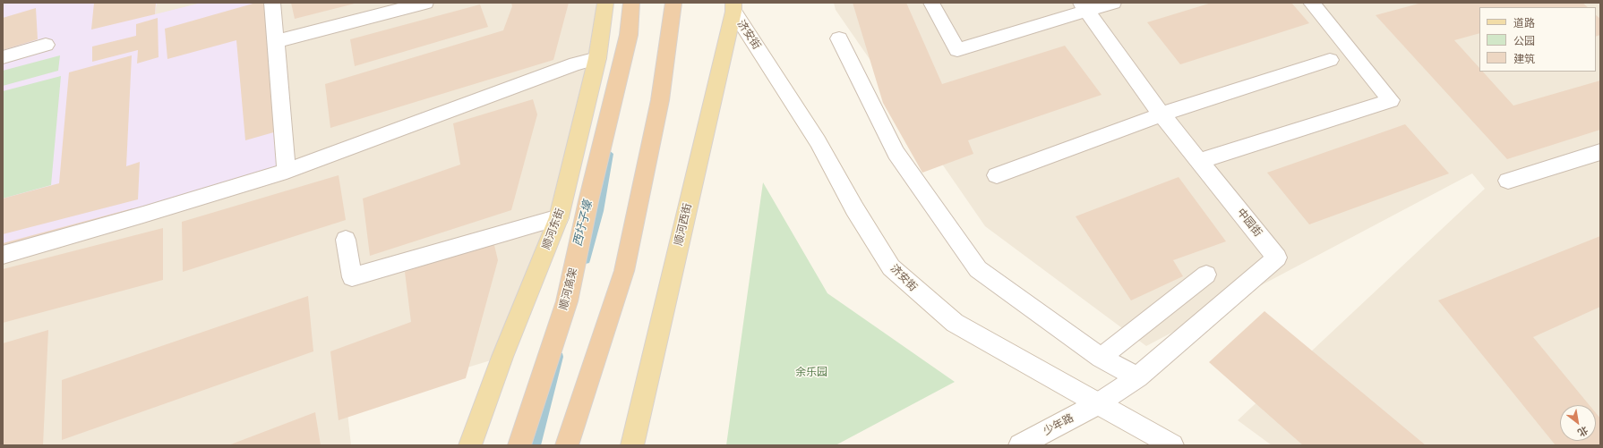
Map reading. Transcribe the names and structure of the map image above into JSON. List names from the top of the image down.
{
  "streets": {
    "highway": ["顺河高架"],
    "main road": ["顺河西街", "顺河东街"],
    "street": ["济安街", "中园街", "少年路"]
  },
  "crossings": [
    ["济安街", "中园街"],
    ["济安街", "顺河西街"],
    ["济安街", "少年路"],
    ["中园街", "少年路"]
  ],
  "water": ["西圩子壕"],
  "parks": ["余乐园"],
  "legend": ["道路", "公园", "建筑"],
  "north": "bottom right"
}
